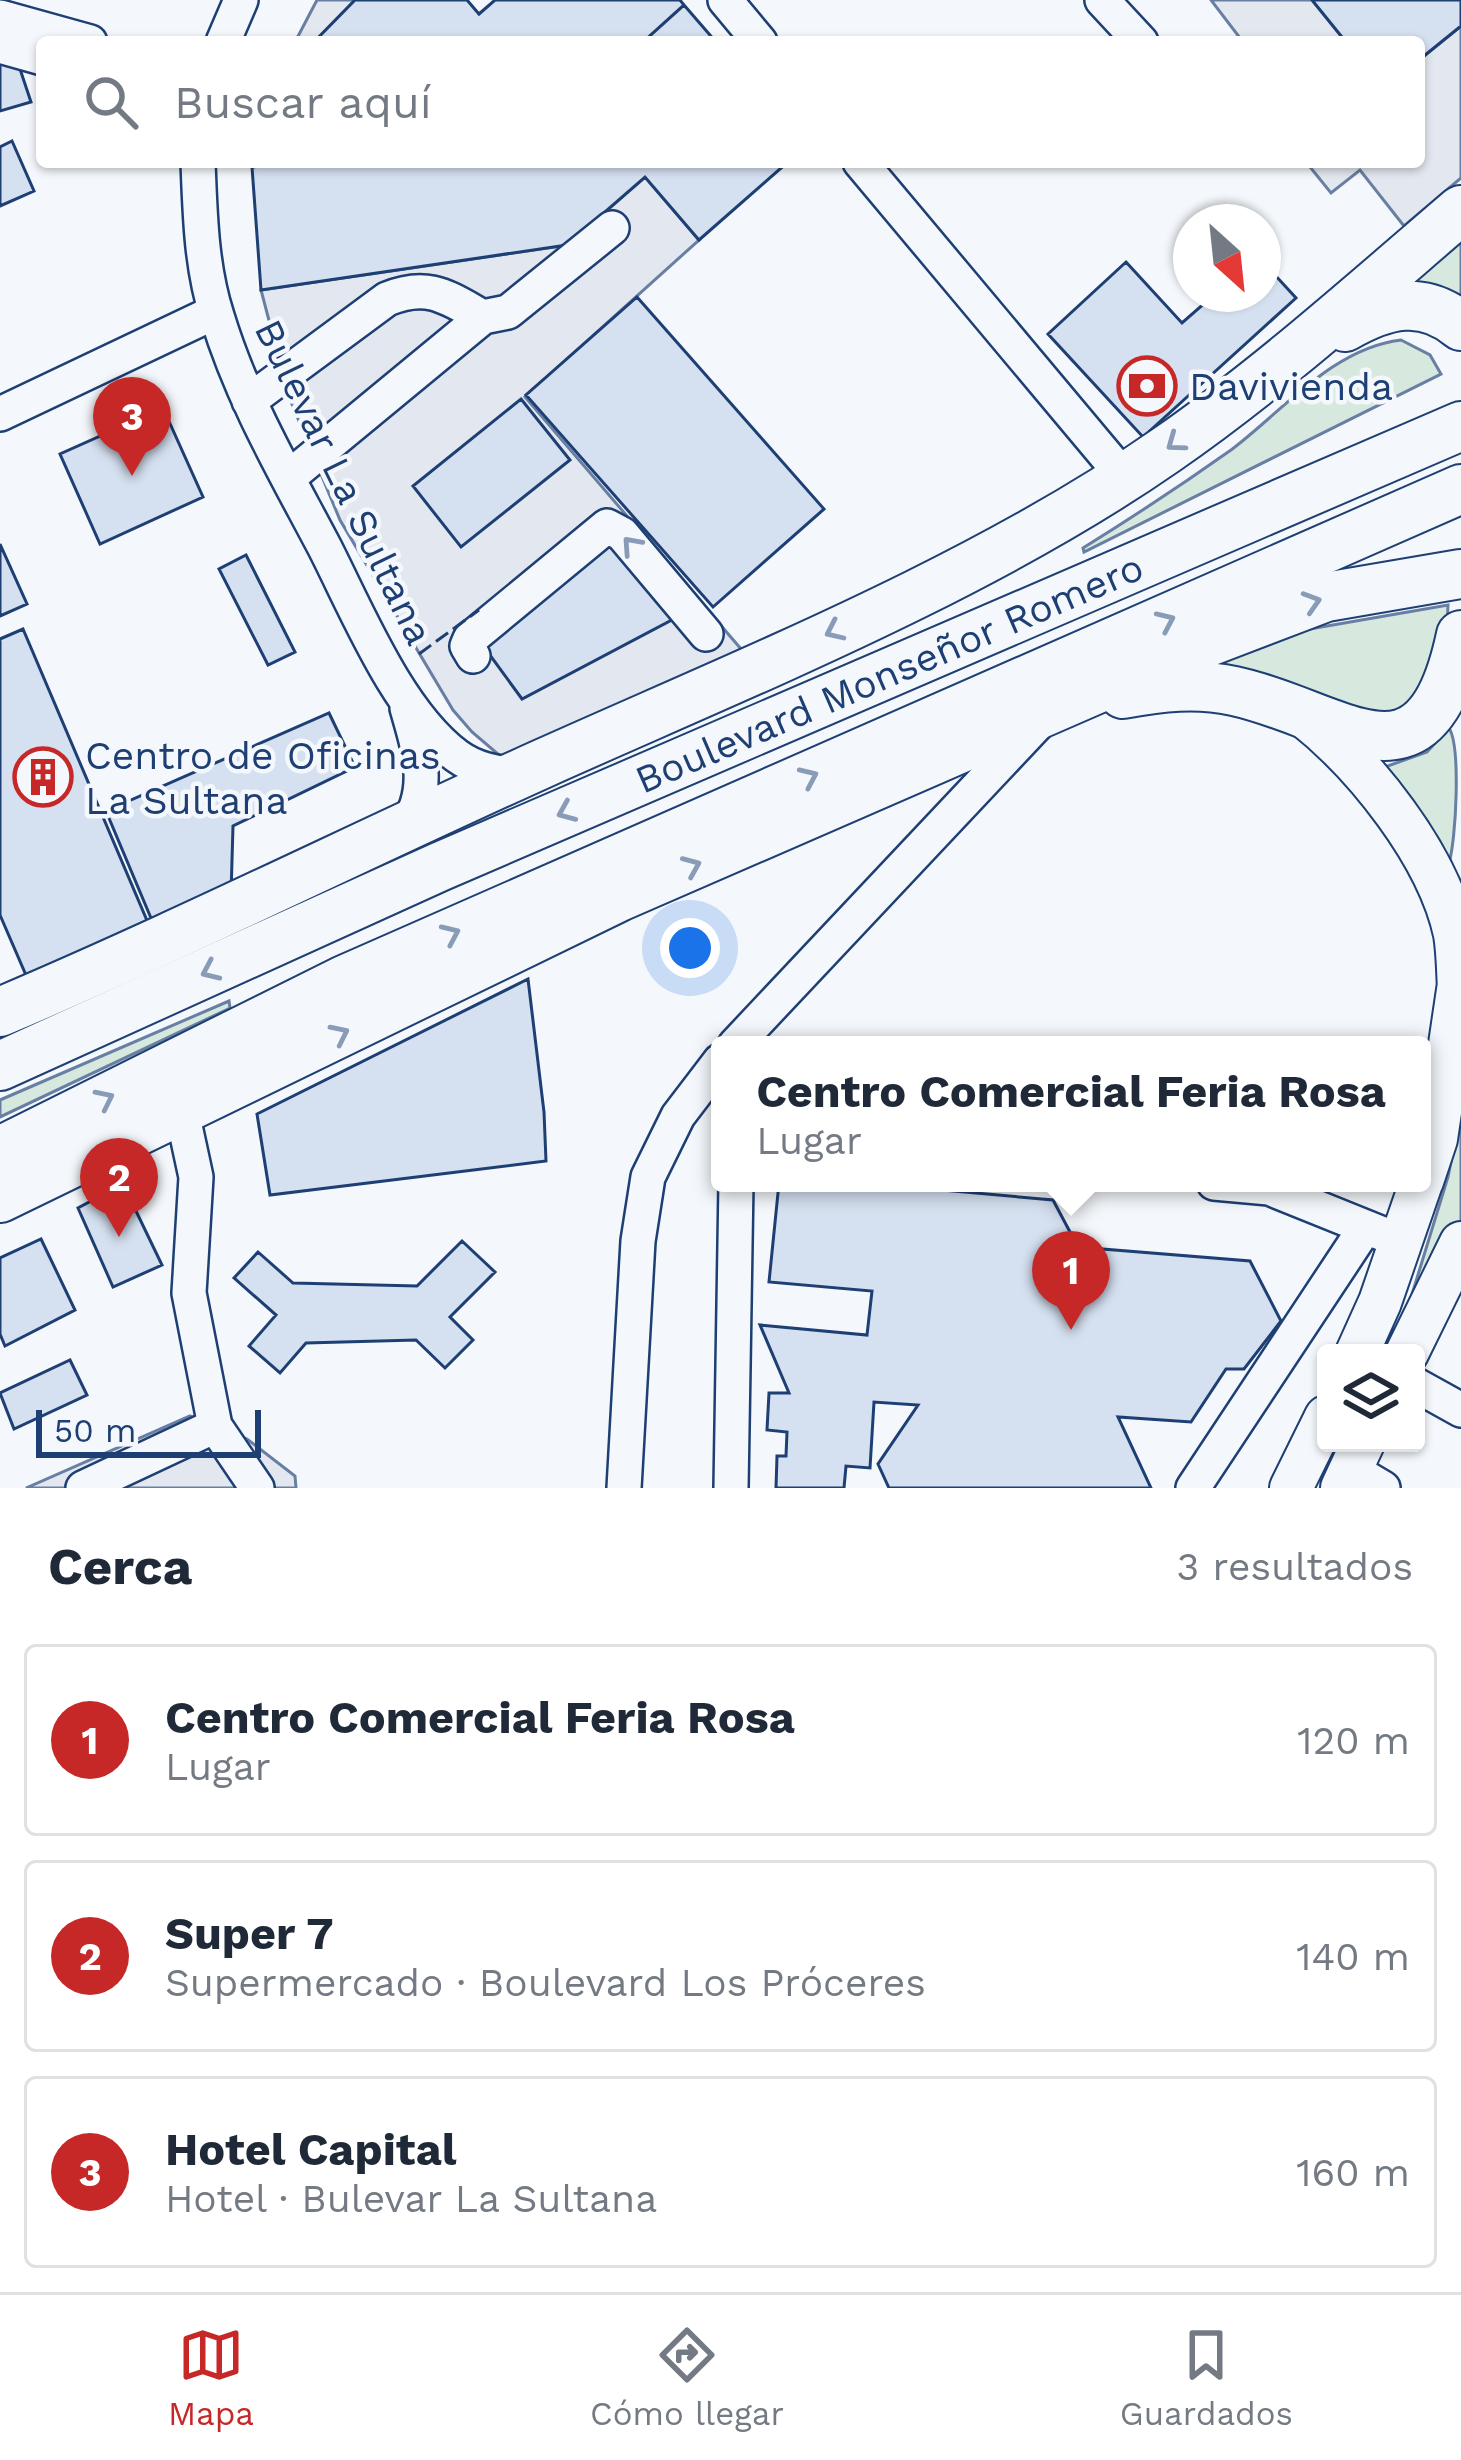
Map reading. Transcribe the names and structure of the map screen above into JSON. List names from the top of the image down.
{
  "streets": {
    "highway": ["Boulevard Monseñor Romero"],
    "street": ["Bulevar La Sultana"]
  },
  "places": {
    "bank": ["Davivienda"],
    "building": ["Centro de Oficinas La Sultana"]
  },
  "scale_bar": "50 m",
  "north": "bottom right",
  "page": {
    "search": "Buscar aquí",
    "pins": ["3", "2", "1"],
    "popup": ["Centro Comercial Feria Rosa", "Lugar"],
    "scale": "50 m",
    "heading": ["Cerca", "3 resultados"],
    "list": [
      {
        "mark": "1",
        "name": "Centro Comercial Feria Rosa",
        "note": "Lugar",
        "value": "120 m"
      },
      {
        "mark": "2",
        "name": "Super 7",
        "note": "Supermercado · Boulevard Los Próceres",
        "value": "140 m"
      },
      {
        "mark": "3",
        "name": "Hotel Capital",
        "note": "Hotel · Bulevar La Sultana",
        "value": "160 m"
      }
    ],
    "nav": ["Mapa", "Cómo llegar", "Guardados"]
  }
}
